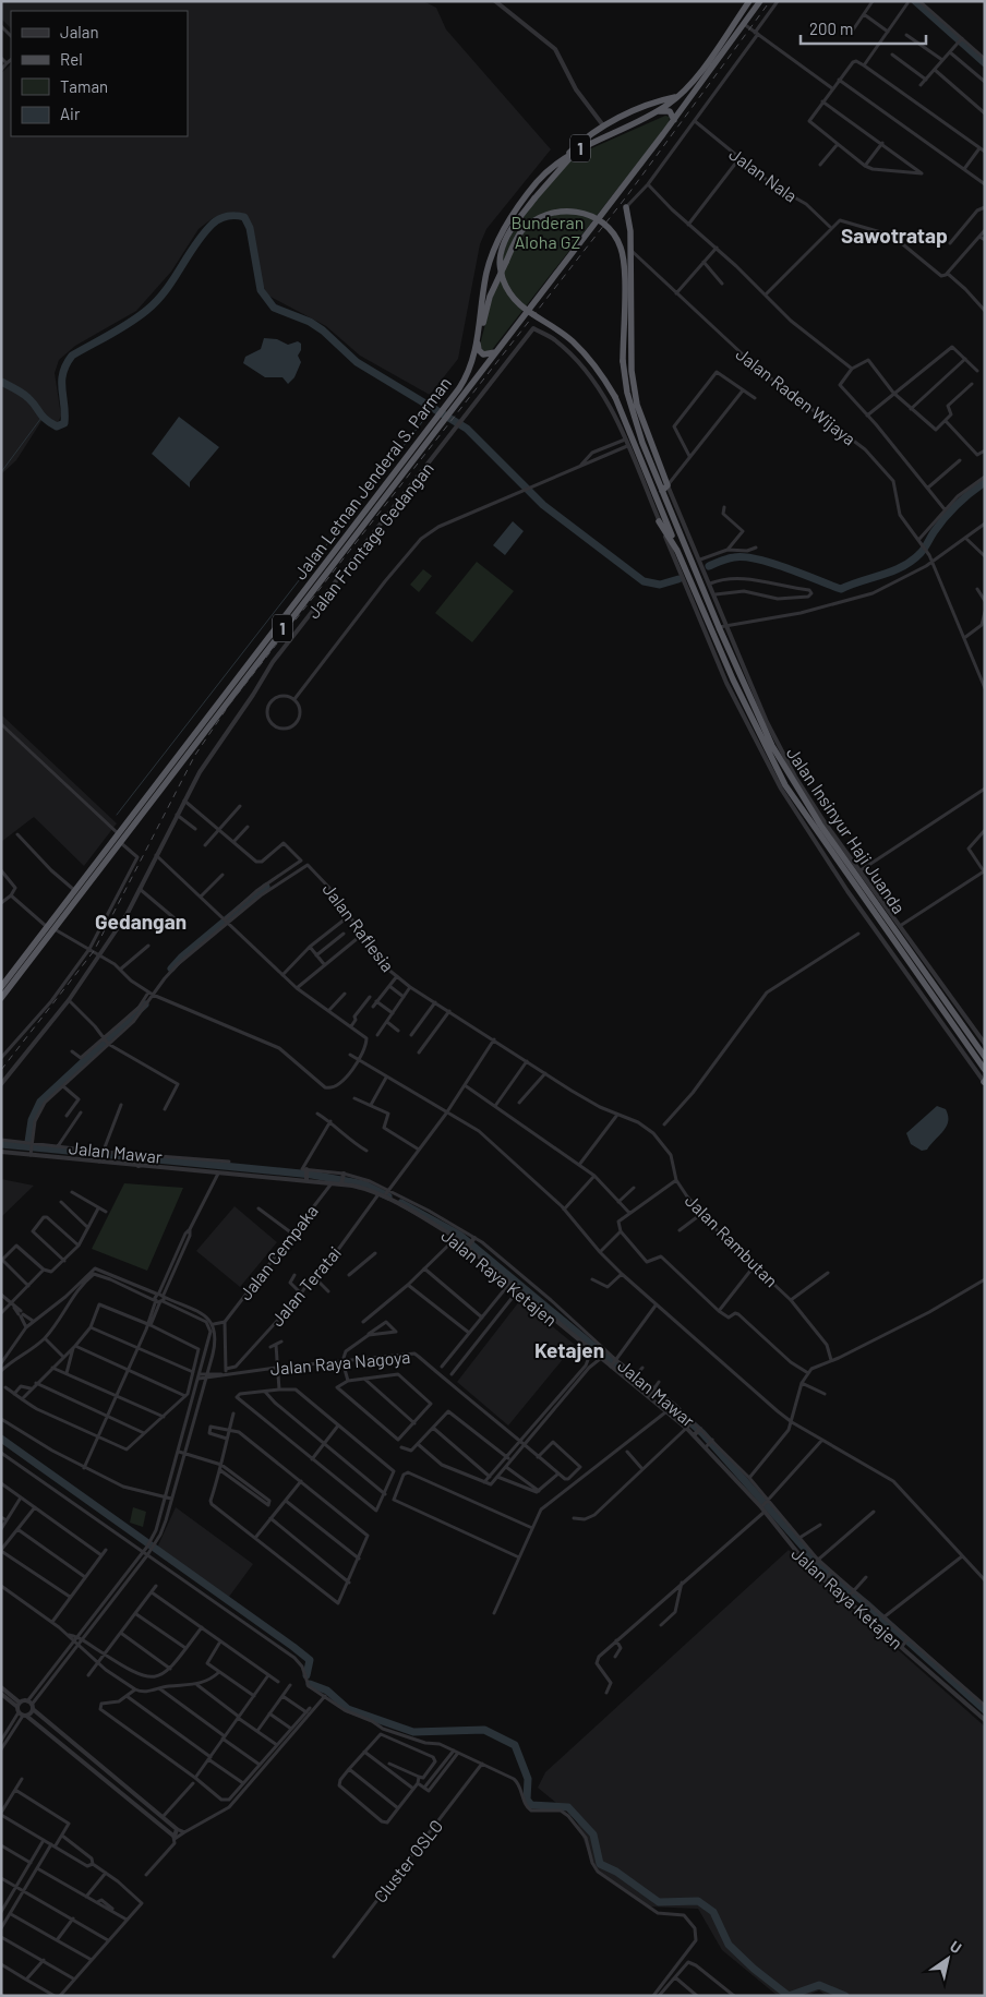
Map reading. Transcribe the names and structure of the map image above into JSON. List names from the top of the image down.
{
  "streets": {
    "highway": ["1", "Jalan Letnan Jenderal S. Parman", "Jalan Insinyur Haji Juanda"],
    "street": [
      "Jalan Nala",
      "Jalan Raden Wijaya",
      "Jalan Frontage Gedangan",
      "Jalan Raflesia",
      "Jalan Mawar",
      "Jalan Rambutan",
      "Jalan Cempaka",
      "Jalan Raya Ketajen",
      "Jalan Teratai",
      "Jalan Raya Nagoya",
      "Cluster OSLO"
    ]
  },
  "crossings": [
    ["1", "Jalan Letnan Jenderal S. Parman"],
    ["Jalan Raden Wijaya", "Jalan Insinyur Haji Juanda"],
    ["Jalan Frontage Gedangan", "Jalan Insinyur Haji Juanda"],
    ["Jalan Raflesia", "Jalan Rambutan"],
    ["Jalan Mawar", "Jalan Raya Ketajen"],
    ["Jalan Cempaka", "Jalan Raya Ketajen"],
    ["Jalan Raya Ketajen", "Jalan Teratai"],
    ["Jalan Teratai", "Jalan Raya Nagoya"]
  ],
  "districts": ["Sawotratap", "Gedangan", "Ketajen"],
  "parks": ["Bunderan Aloha GZ"],
  "legend": [
    "Jalan",
    "Rel",
    "Taman",
    "Air"
  ],
  "scale_bar": "200 m",
  "north": "top right"
}
